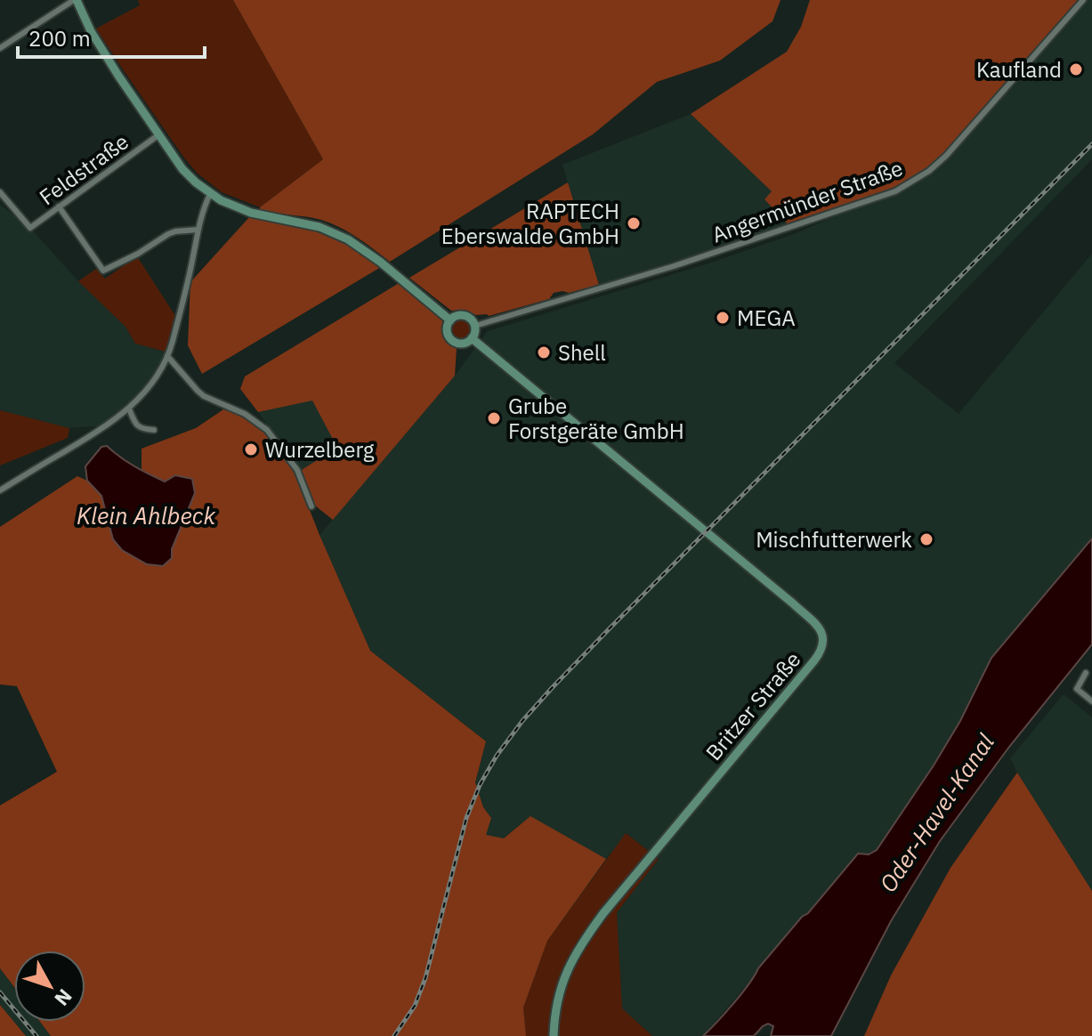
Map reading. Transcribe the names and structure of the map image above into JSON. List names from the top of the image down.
{
  "streets": {
    "main road": ["Britzer Straße"],
    "street": ["Feldstraße", "Angermünder Straße"]
  },
  "crossings": [
    ["Feldstraße", "Britzer Straße"],
    ["Angermünder Straße", "Britzer Straße"]
  ],
  "water": ["Klein Ahlbeck", "Oder-Havel-Kanal"],
  "places": [
    "Kaufland",
    "RAPTECH Eberswalde GmbH",
    "MEGA",
    "Shell",
    "Grube Forstgeräte GmbH",
    "Wurzelberg",
    "Mischfutterwerk"
  ],
  "scale_bar": "200 m",
  "north": "bottom right"
}
